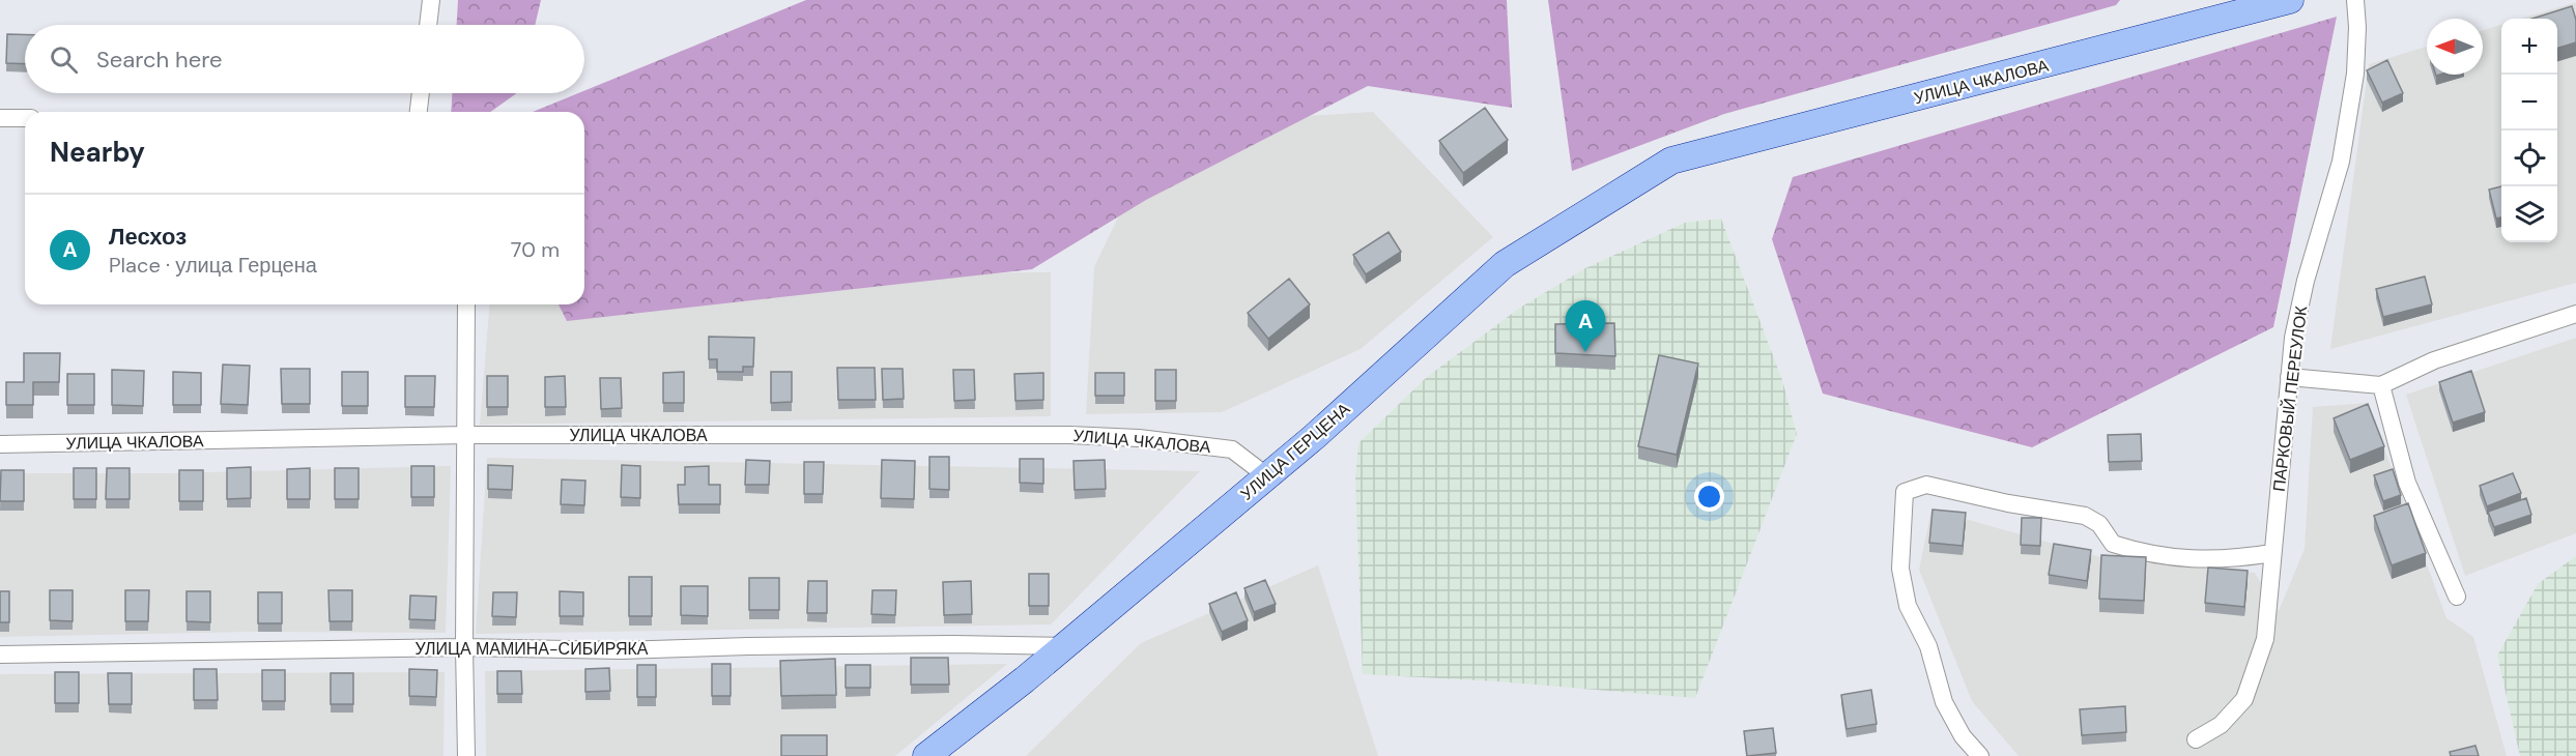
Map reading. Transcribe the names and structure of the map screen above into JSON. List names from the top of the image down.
{
  "streets": {
    "main road": ["УЛИЦА ЧКАЛОВА", "УЛИЦА ГЕРЦЕНА"],
    "street": ["ПАРКОВЫЙ ПЕРЕУЛОК", "УЛИЦА МАМИНА-СИБИРЯКА"]
  },
  "crossings": [
    ["УЛИЦА ЧКАЛОВА", "УЛИЦА ГЕРЦЕНА"],
    ["УЛИЦА ГЕРЦЕНА", "УЛИЦА МАМИНА-СИБИРЯКА"]
  ],
  "north": "left",
  "page": {
    "map_buttons": ["+", "−"],
    "search": "Search here",
    "heading": "Nearby",
    "list": [
      {
        "mark": "A",
        "name": "Лесхоз",
        "note": "Place · улица Герцена",
        "value": "70 m"
      }
    ],
    "pins": "A"
  }
}
